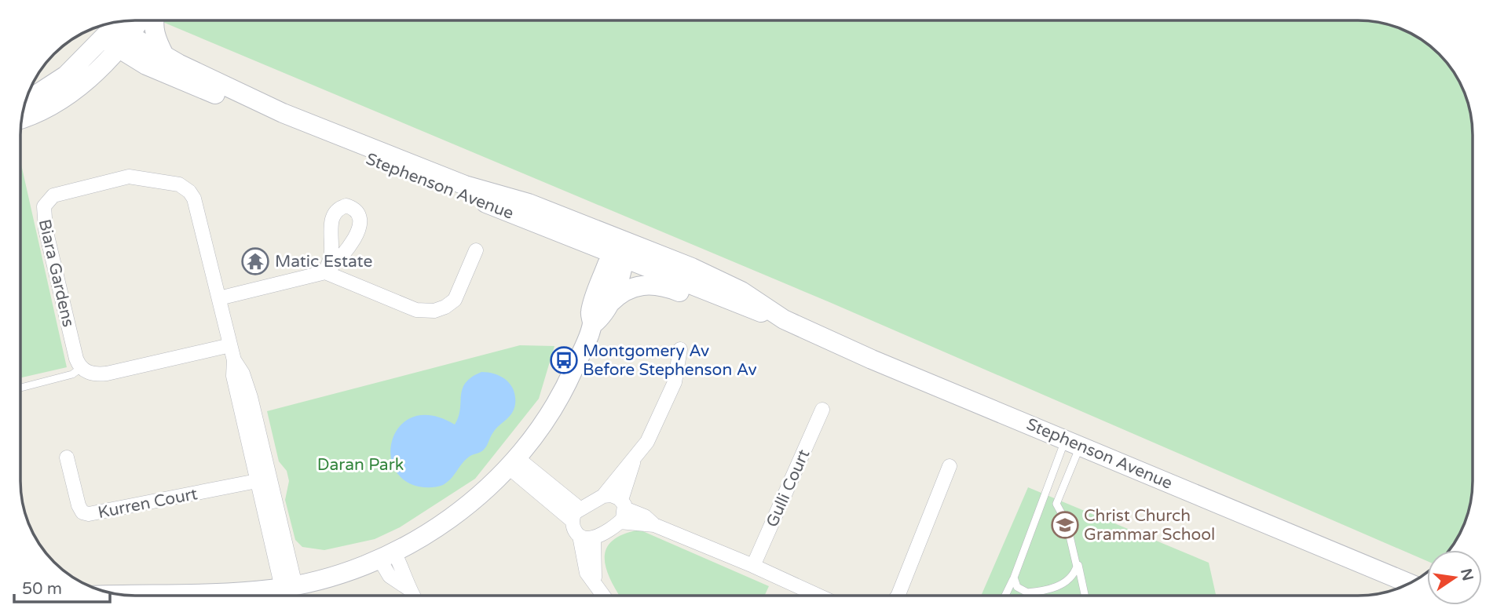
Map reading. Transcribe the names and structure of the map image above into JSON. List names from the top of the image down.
{
  "streets": {
    "main road": ["Stephenson Avenue"],
    "street": ["Biara Gardens", "Gulli Court", "Kurren Court"]
  },
  "crossings": [
    ["Biara Gardens", "Kurren Court"]
  ],
  "parks": ["Daran Park"],
  "places": {
    "temple": ["Matic Estate"],
    "bus stop": ["Montgomery Av Before Stephenson Av"],
    "school or university": ["Christ Church Grammar School"]
  },
  "scale_bar": "50 m",
  "north": "right"
}
